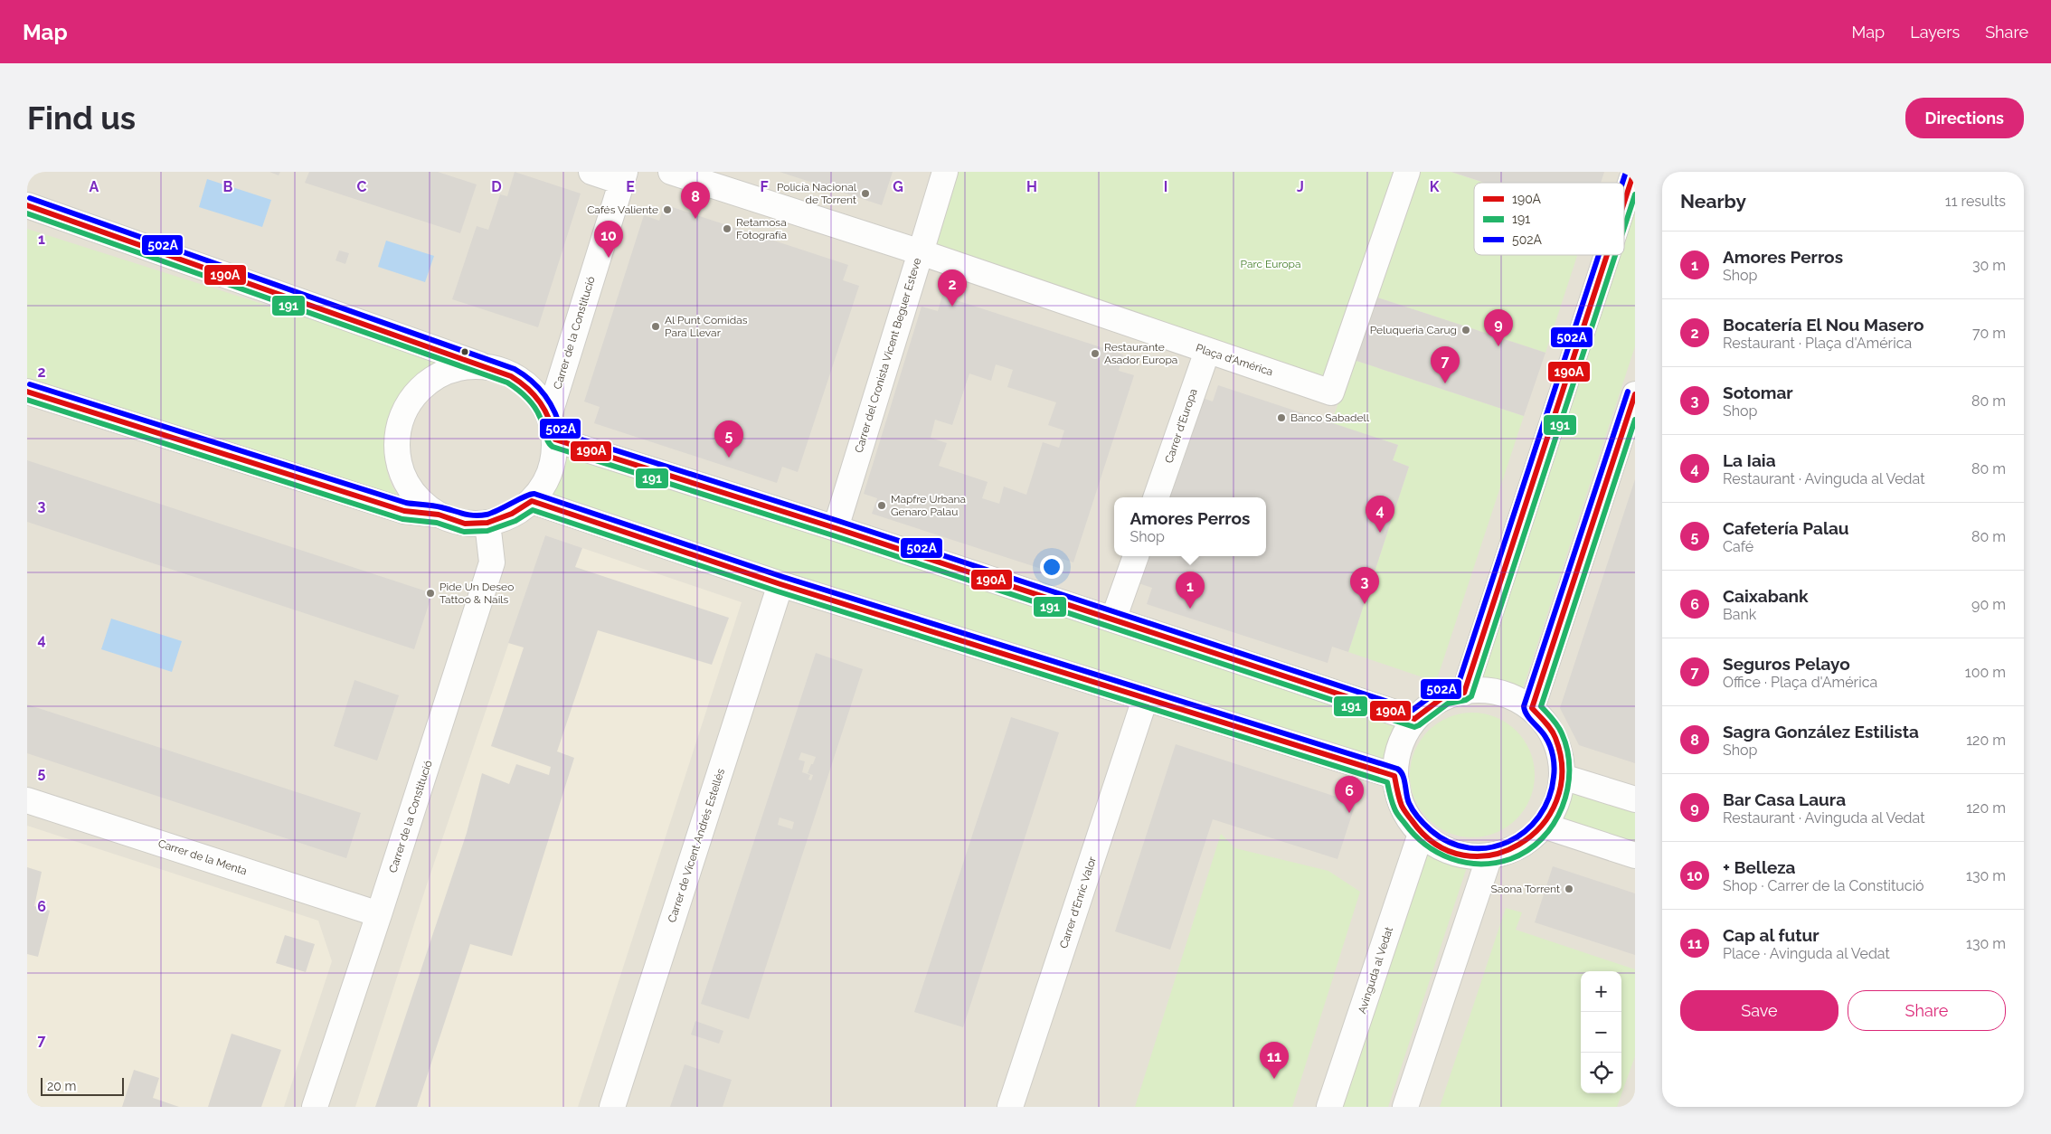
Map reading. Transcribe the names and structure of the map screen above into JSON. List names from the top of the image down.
{
  "streets": {
    "street": [
      "Carrer de la Constitució",
      "Carrer del Cronista Vicent Beguer Esteve",
      "Plaça d'América",
      "Carrer d'Europa",
      "Carrer de Vicent Andrés Estellés",
      "Carrer de la Menta",
      "Carrer d'Enric Valor",
      "Avinguda al Vedat"
    ]
  },
  "crossings": [
    ["Carrer de la Constitució", "Carrer de la Menta"],
    ["Carrer del Cronista Vicent Beguer Esteve", "Plaça d'América"],
    ["Plaça d'América", "Carrer d'Europa"]
  ],
  "parks": ["Parc Europa"],
  "places": [
    "Policía Nacional de Torrent",
    "Cafés Valiente",
    "Retamosa Fotografía",
    "Al Punt Comidas Para Llevar",
    "Peluqueria Carug",
    "Restaurante Asador Europa",
    "Banco Sabadell",
    "Mapfre Urbana Genaro Palau",
    "Pide Un Deseo Tattoo & Nails",
    "Saona Torrent"
  ],
  "lines": ["transit line 190A", "transit line 502A", "transit line 191"],
  "legend": ["190A", "191", "502A"],
  "scale_bar": "20 m",
  "page": {
    "header": "Map",
    "nav": ["Map", "Layers", "Share"],
    "buttons": [
      "Directions",
      ["Save", "Share"]
    ],
    "title": "Find us",
    "heading": ["Nearby", "11 results"],
    "pins": [
      "8",
      "10",
      "2",
      "9",
      "7",
      "5",
      "4",
      "3",
      "1",
      "6",
      "11"
    ],
    "list": [
      {
        "mark": "1",
        "name": "Amores Perros",
        "note": "Shop",
        "value": "30 m"
      },
      {
        "mark": "2",
        "name": "Bocatería El Nou Masero",
        "note": "Restaurant · Plaça d'América",
        "value": "70 m"
      },
      {
        "mark": "3",
        "name": "Sotomar",
        "note": "Shop",
        "value": "80 m"
      },
      {
        "mark": "4",
        "name": "La Iaia",
        "note": "Restaurant · Avinguda al Vedat",
        "value": "80 m"
      },
      {
        "mark": "5",
        "name": "Cafetería Palau",
        "note": "Café",
        "value": "80 m"
      },
      {
        "mark": "6",
        "name": "Caixabank",
        "note": "Bank",
        "value": "90 m"
      },
      {
        "mark": "7",
        "name": "Seguros Pelayo",
        "note": "Office · Plaça d'América",
        "value": "100 m"
      },
      {
        "mark": "8",
        "name": "Sagra González Estilista",
        "note": "Shop",
        "value": "120 m"
      },
      {
        "mark": "9",
        "name": "Bar Casa Laura",
        "note": "Restaurant · Avinguda al Vedat",
        "value": "120 m"
      },
      {
        "mark": "10",
        "name": "+ Belleza",
        "note": "Shop · Carrer de la Constitució",
        "value": "130 m"
      },
      {
        "mark": "11",
        "name": "Cap al futur",
        "note": "Place · Avinguda al Vedat",
        "value": "130 m"
      }
    ],
    "popup": ["Amores Perros", "Shop"],
    "map_buttons": ["+", "−"],
    "scale": "20 m"
  },
  "grid": {
    "columns": [
      "A",
      "B",
      "C",
      "D",
      "E",
      "F",
      "G",
      "H",
      "I",
      "J",
      "K"
    ],
    "rows": [
      "1",
      "2",
      "3",
      "4",
      "5",
      "6",
      "7"
    ]
  }
}
